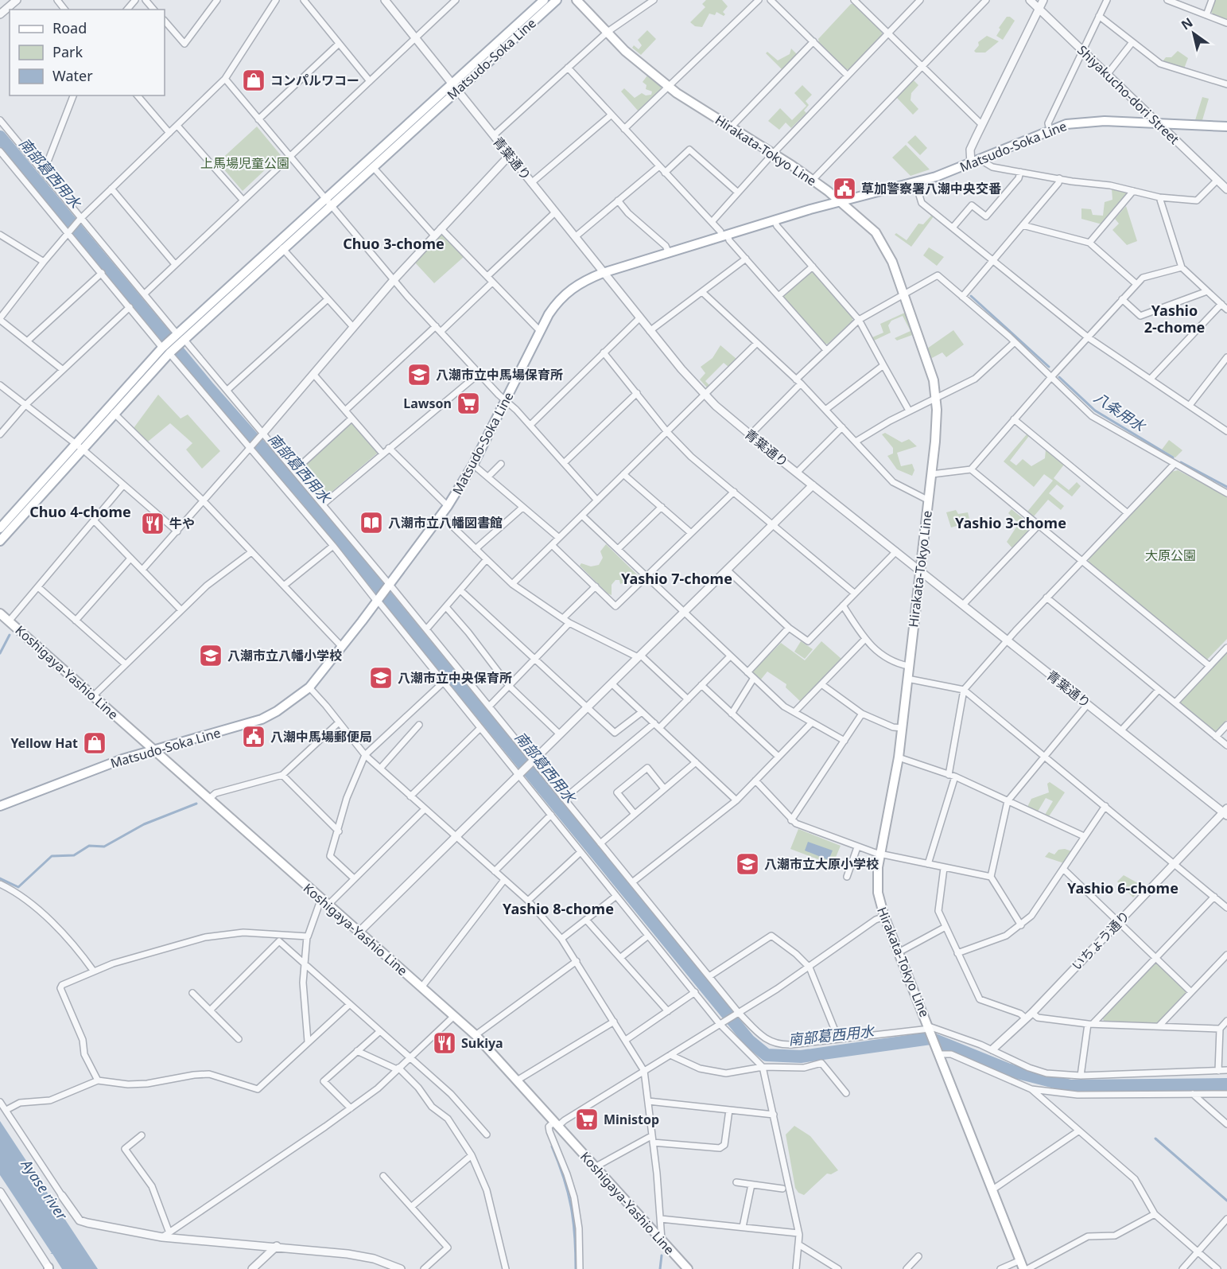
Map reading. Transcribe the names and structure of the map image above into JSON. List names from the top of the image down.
{
  "streets": {
    "main road": ["Matsudo-Soka Line", "Hirakata-Tokyo Line", "Koshigaya-Yashio Line"],
    "street": ["Shiyakucho-dori Street", "青葉通り", "いちょう通り"]
  },
  "crossings": [
    ["Matsudo-Soka Line", "Shiyakucho-dori Street"],
    ["Matsudo-Soka Line", "Hirakata-Tokyo Line"],
    ["Matsudo-Soka Line", "青葉通り"],
    ["Matsudo-Soka Line", "Koshigaya-Yashio Line"],
    ["Hirakata-Tokyo Line", "青葉通り"],
    ["青葉通り", "いちょう通り"]
  ],
  "districts": [
    "Chuo 3-chome",
    "Yashio 2-chome",
    "Chuo 4-chome",
    "Yashio 3-chome",
    "Yashio 7-chome",
    "Yashio 6-chome",
    "Yashio 8-chome"
  ],
  "water": ["南部葛西用水", "八条用水", "Ayase river"],
  "parks": ["上馬場児童公園", "大原公園"],
  "places": {
    "shop": ["コンパルワコー", "Yellow Hat"],
    "public building": ["草加警察署八潮中央交番", "八潮中馬場郵便局"],
    "school or university": [
      "八潮市立中馬場保育所",
      "八潮市立八幡小学校",
      "八潮市立中央保育所",
      "八潮市立大原小学校"
    ],
    "supermarket": ["Lawson", "Ministop"],
    "library": ["八潮市立八幡図書館"],
    "restaurant": ["牛や", "Sukiya"]
  },
  "legend": ["Road", "Park", "Water"],
  "north": "top left"
}
